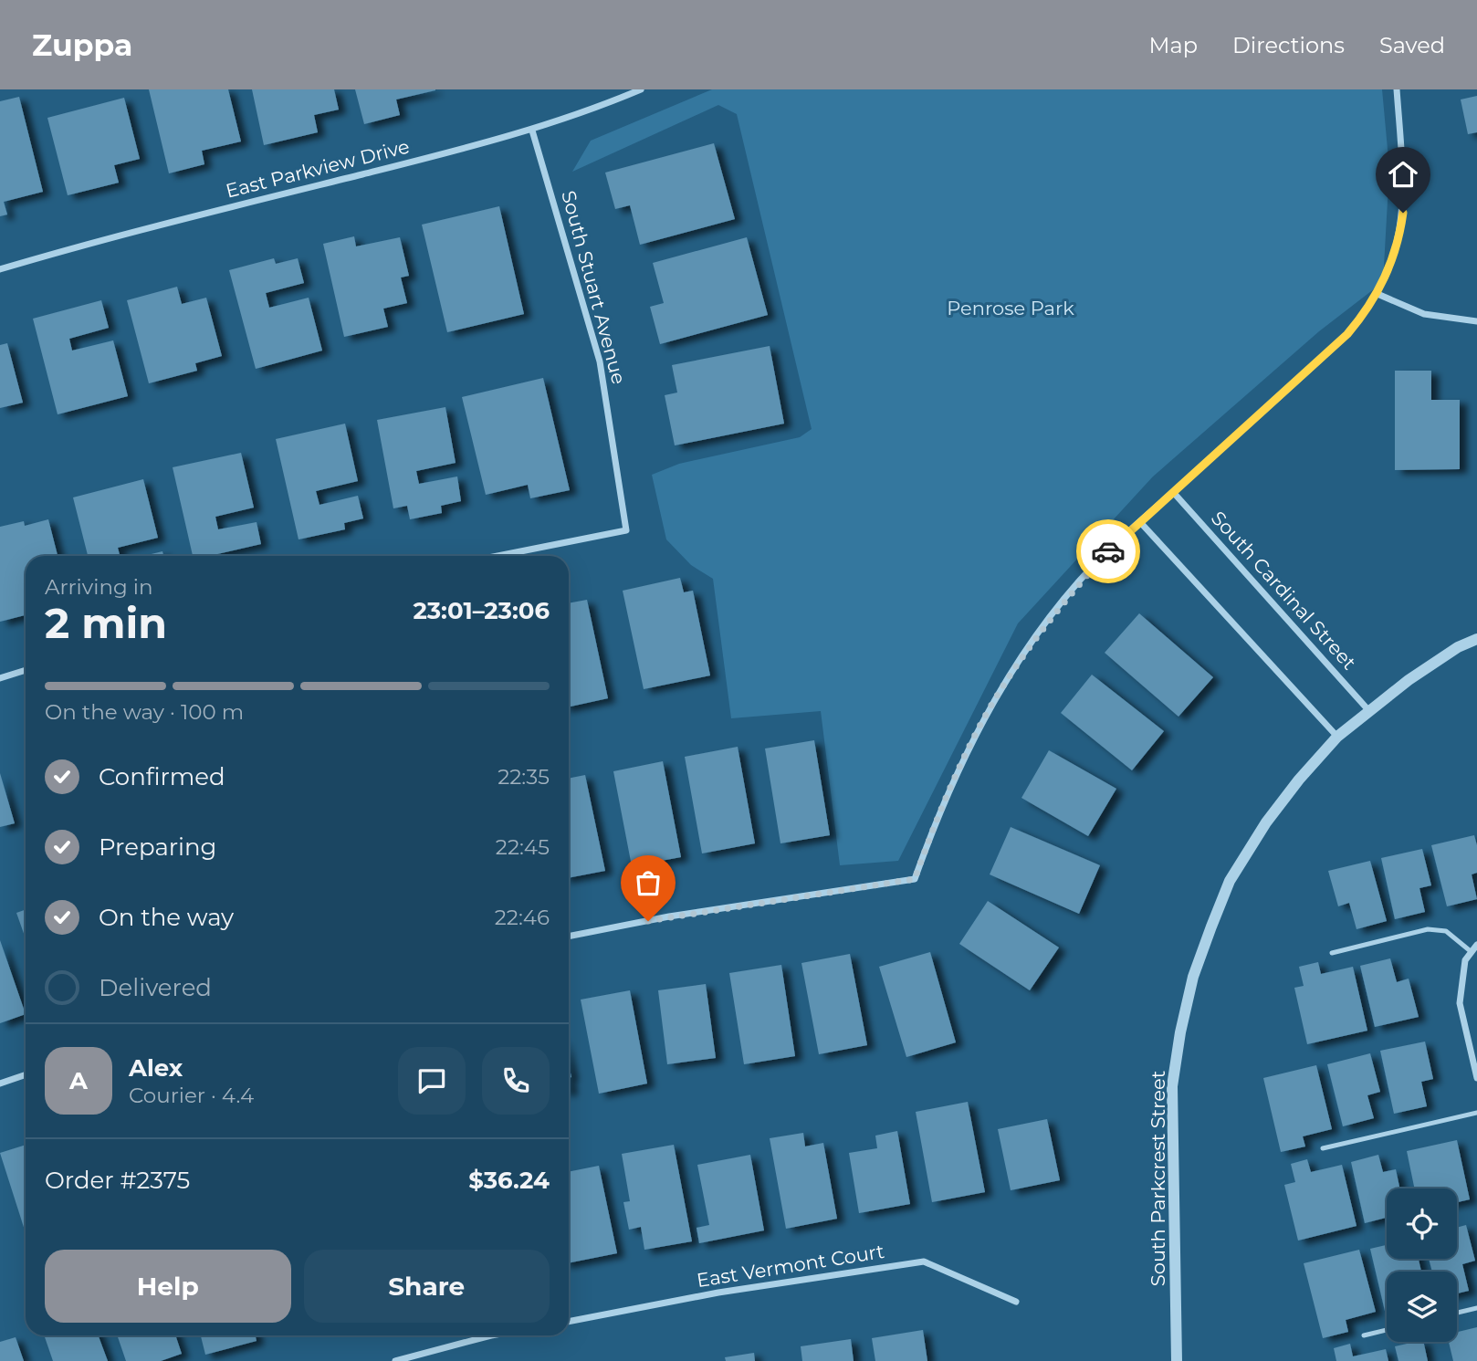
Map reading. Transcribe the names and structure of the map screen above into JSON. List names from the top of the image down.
{
  "streets": {
    "street": [
      "East Parkview Drive",
      "South Stuart Avenue",
      "South Cardinal Street",
      "South Parkcrest Street",
      "East Vermont Court"
    ]
  },
  "crossings": [
    ["East Parkview Drive", "South Stuart Avenue"],
    ["South Cardinal Street", "South Parkcrest Street"]
  ],
  "parks": ["Penrose Park"],
  "page": {
    "header": "Zuppa",
    "nav": ["Map", "Directions", "Saved"],
    "heading": ["2 min", "Arriving in", "23:01–23:06"],
    "panel": [
      "Alex",
      "Courier · 4.4",
      "Order #2375",
      "$36.24"
    ],
    "bar": "On the way · 100 m",
    "list": [
      ["Confirmed", "22:35"],
      ["Preparing", "22:45"],
      ["On the way", "22:46"],
      "Delivered"
    ],
    "round": "A",
    "buttons": ["Help", "Share"]
  }
}
